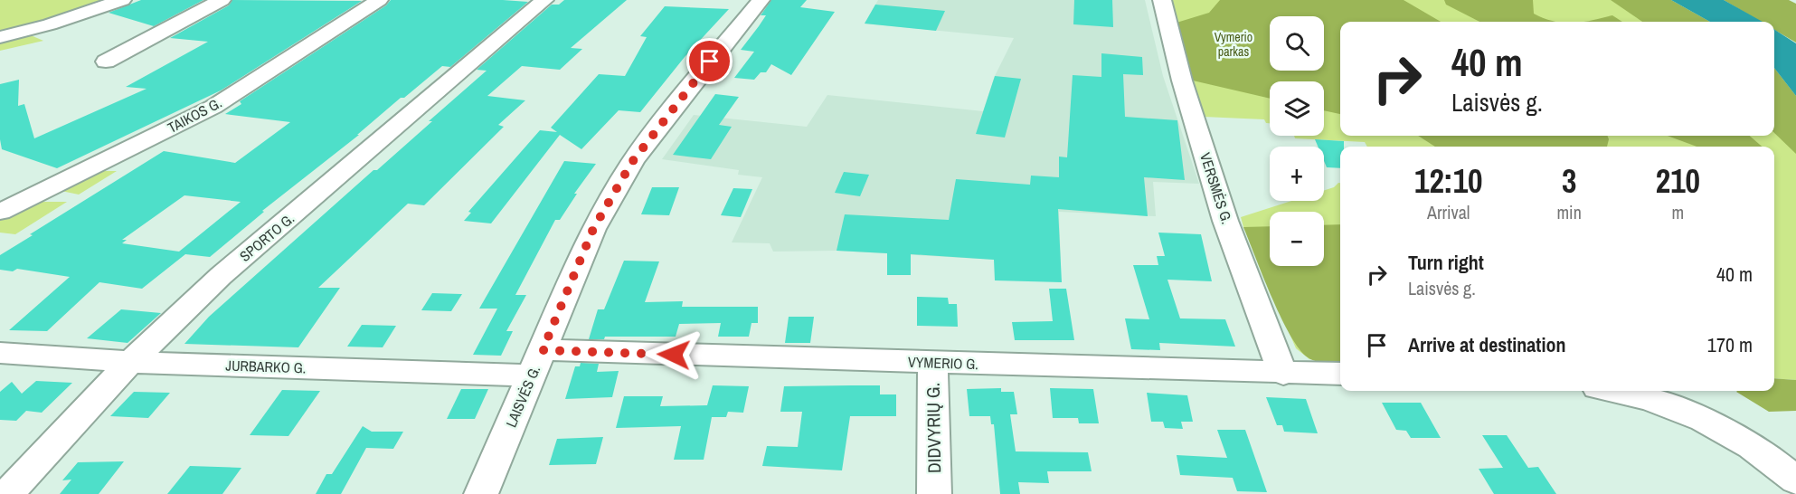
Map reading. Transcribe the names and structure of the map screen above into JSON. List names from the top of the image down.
{
  "streets": {
    "street": [
      "TAIKOS G.",
      "VERSMĖS G.",
      "SPORTO G.",
      "VYMERIO G.",
      "JURBARKO G.",
      "LAISVĖS G.",
      "DIDVYRIŲ G."
    ]
  },
  "crossings": [
    ["VERSMĖS G.", "VYMERIO G."],
    ["SPORTO G.", "JURBARKO G."],
    ["VYMERIO G.", "JURBARKO G."],
    ["VYMERIO G.", "LAISVĖS G."],
    ["VYMERIO G.", "DIDVYRIŲ G."],
    ["JURBARKO G.", "LAISVĖS G."]
  ],
  "parks": ["Vymerio parkas"],
  "page": {
    "map_buttons": ["+", "−"],
    "turn": ["40 m", "Laisvės g."],
    "eta": [
      "12:10",
      "Arrival",
      "3",
      "min",
      "210",
      "m"
    ],
    "list": [
      {
        "name": "Turn right",
        "note": "Laisvės g.",
        "value": "40 m"
      },
      {
        "name": "Arrive at destination",
        "value": "170 m"
      }
    ]
  }
}
